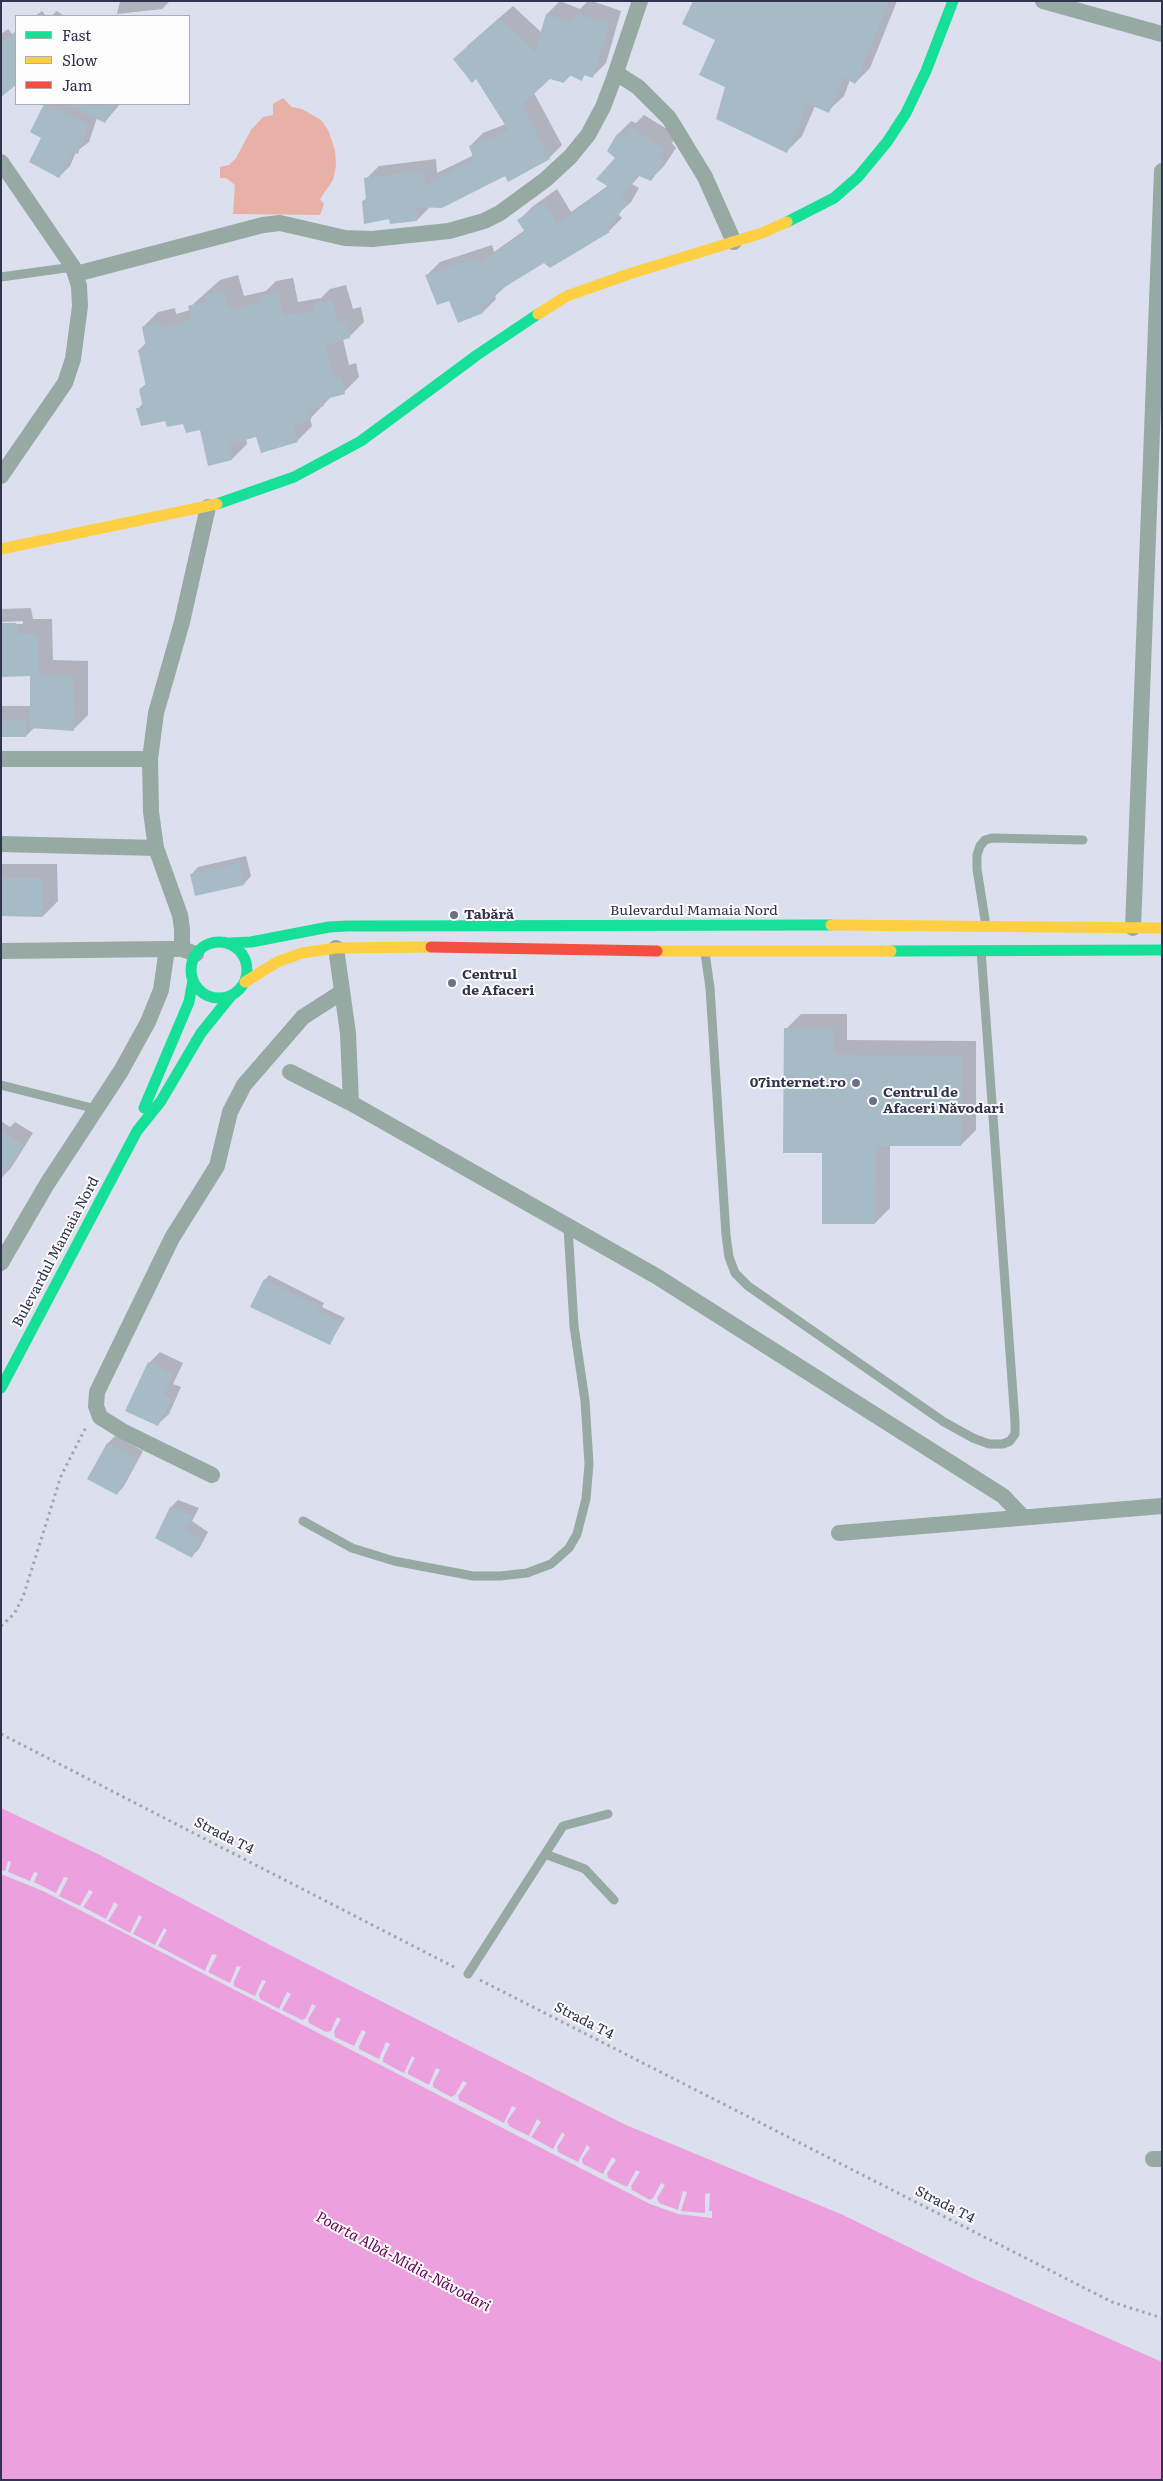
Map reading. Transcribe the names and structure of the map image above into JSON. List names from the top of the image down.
{
  "streets": {
    "main road": ["Bulevardul Mamaia Nord"],
    "path": ["Strada T4"]
  },
  "water": ["Poarta Albă-Midia-Năvodari"],
  "places": [
    "Tabără",
    "Centrul de Afaceri",
    "07internet.ro",
    "Centrul de Afaceri Năvodari"
  ],
  "legend": ["Fast", "Slow", "Jam"]
}
